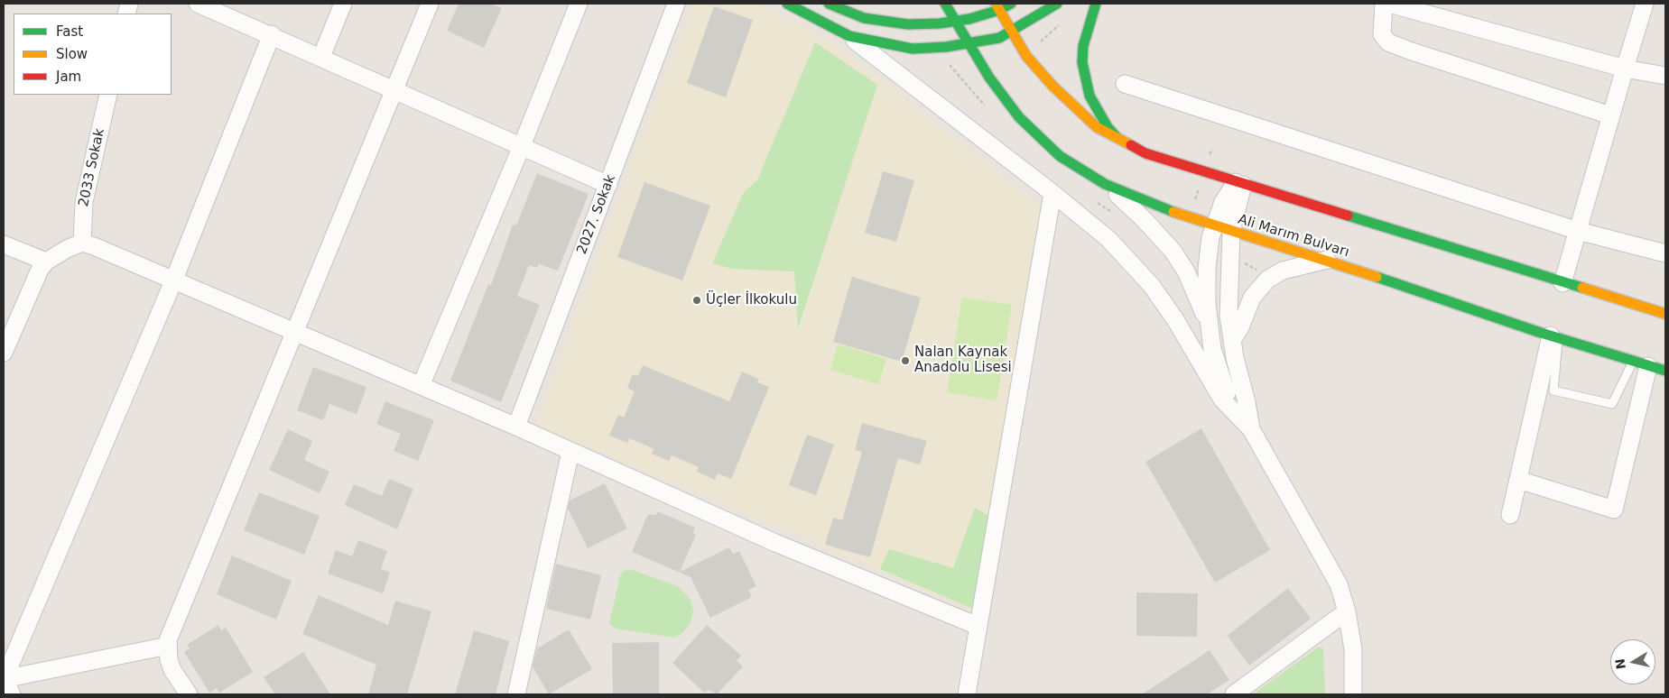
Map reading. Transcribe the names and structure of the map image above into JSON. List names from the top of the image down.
{
  "streets": {
    "main road": ["Ali Marım Bulvarı"],
    "street": ["2033 Sokak", "2027. Sokak"]
  },
  "places": ["Üçler İlkokulu", "Nalan Kaynak Anadolu Lisesi"],
  "legend": ["Fast", "Slow", "Jam"],
  "north": "left"
}
